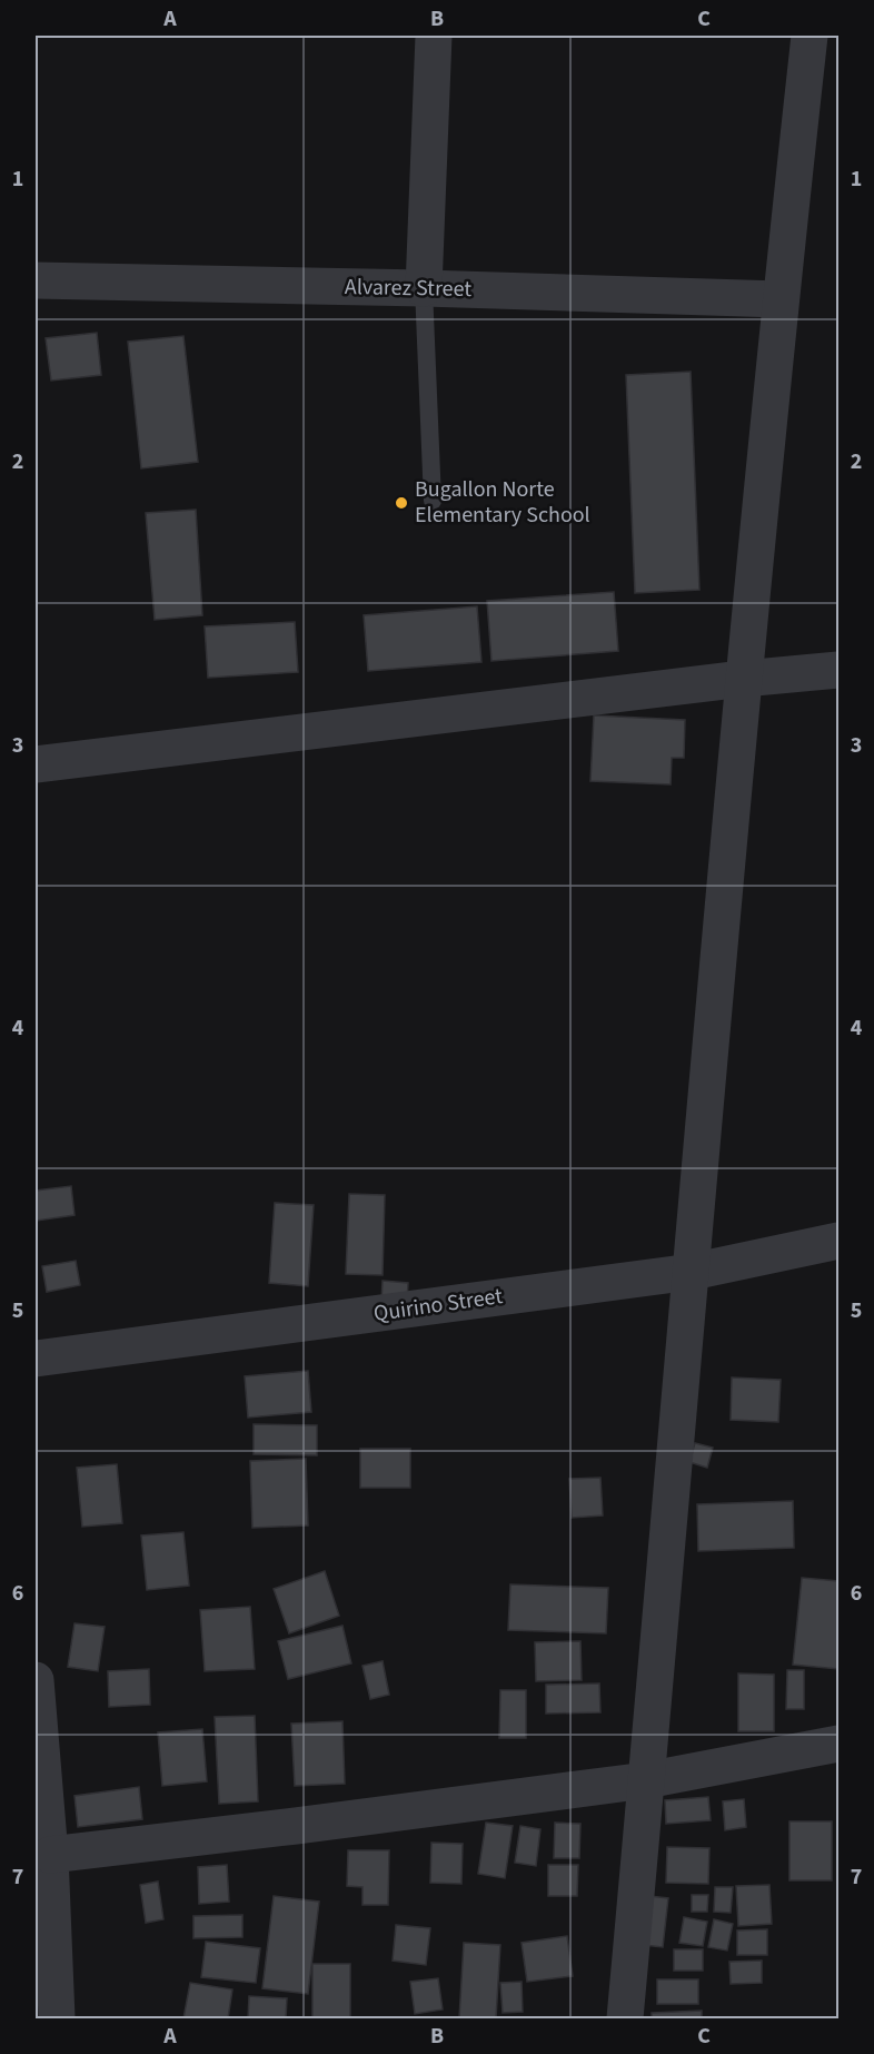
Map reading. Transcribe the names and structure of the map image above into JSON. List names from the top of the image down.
{
  "streets": {
    "street": ["Alvarez Street", "Quirino Street"]
  },
  "places": ["Bugallon Norte Elementary School"],
  "grid": {
    "columns": ["A", "B", "C"],
    "rows": [
      "1",
      "2",
      "3",
      "4",
      "5",
      "6",
      "7"
    ]
  }
}
